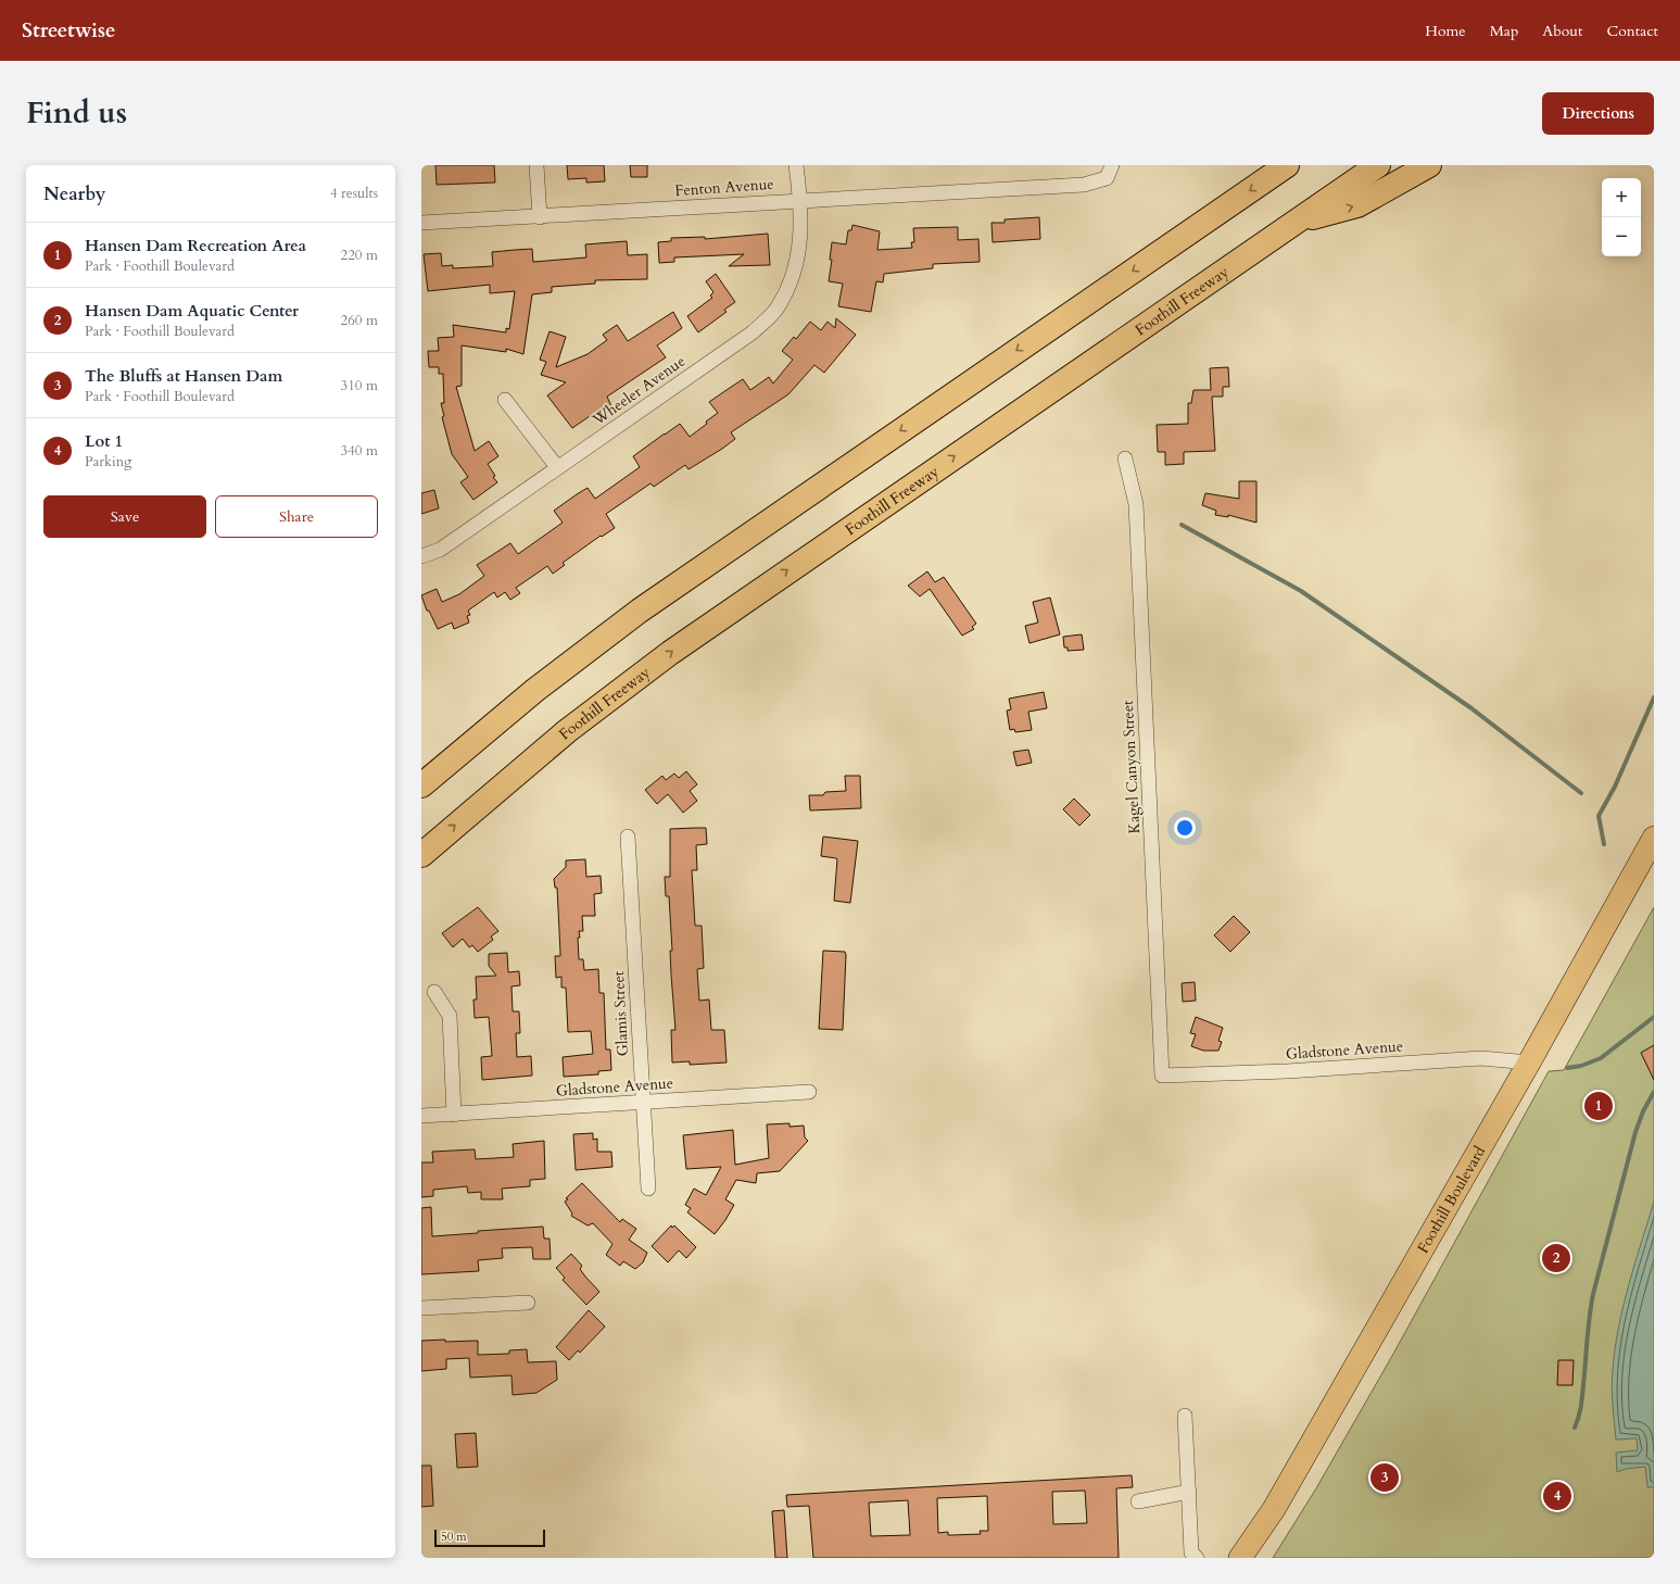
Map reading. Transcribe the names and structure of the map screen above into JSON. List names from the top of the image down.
{
  "streets": {
    "highway": ["Foothill Freeway"],
    "main road": ["Foothill Boulevard"],
    "street": [
      "Fenton Avenue",
      "Wheeler Avenue",
      "Kagel Canyon Street",
      "Glamis Street",
      "Gladstone Avenue"
    ]
  },
  "crossings": [
    ["Fenton Avenue", "Wheeler Avenue"],
    ["Kagel Canyon Street", "Gladstone Avenue"],
    ["Glamis Street", "Gladstone Avenue"],
    ["Gladstone Avenue", "Foothill Boulevard"]
  ],
  "scale_bar": "50 m",
  "page": {
    "header": "Streetwise",
    "nav": [
      "Home",
      "Map",
      "About",
      "Contact"
    ],
    "title": "Find us",
    "buttons": [
      "Directions",
      ["Save", "Share"]
    ],
    "heading": ["Nearby", "4 results"],
    "map_buttons": ["+", "−"],
    "list": [
      {
        "mark": "1",
        "name": "Hansen Dam Recreation Area",
        "note": "Park · Foothill Boulevard",
        "value": "220 m"
      },
      {
        "mark": "2",
        "name": "Hansen Dam Aquatic Center",
        "note": "Park · Foothill Boulevard",
        "value": "260 m"
      },
      {
        "mark": "3",
        "name": "The Bluffs at Hansen Dam",
        "note": "Park · Foothill Boulevard",
        "value": "310 m"
      },
      {
        "mark": "4",
        "name": "Lot 1",
        "note": "Parking",
        "value": "340 m"
      }
    ],
    "pins": [
      "1",
      "2",
      "3",
      "4"
    ],
    "scale": "50 m"
  }
}
